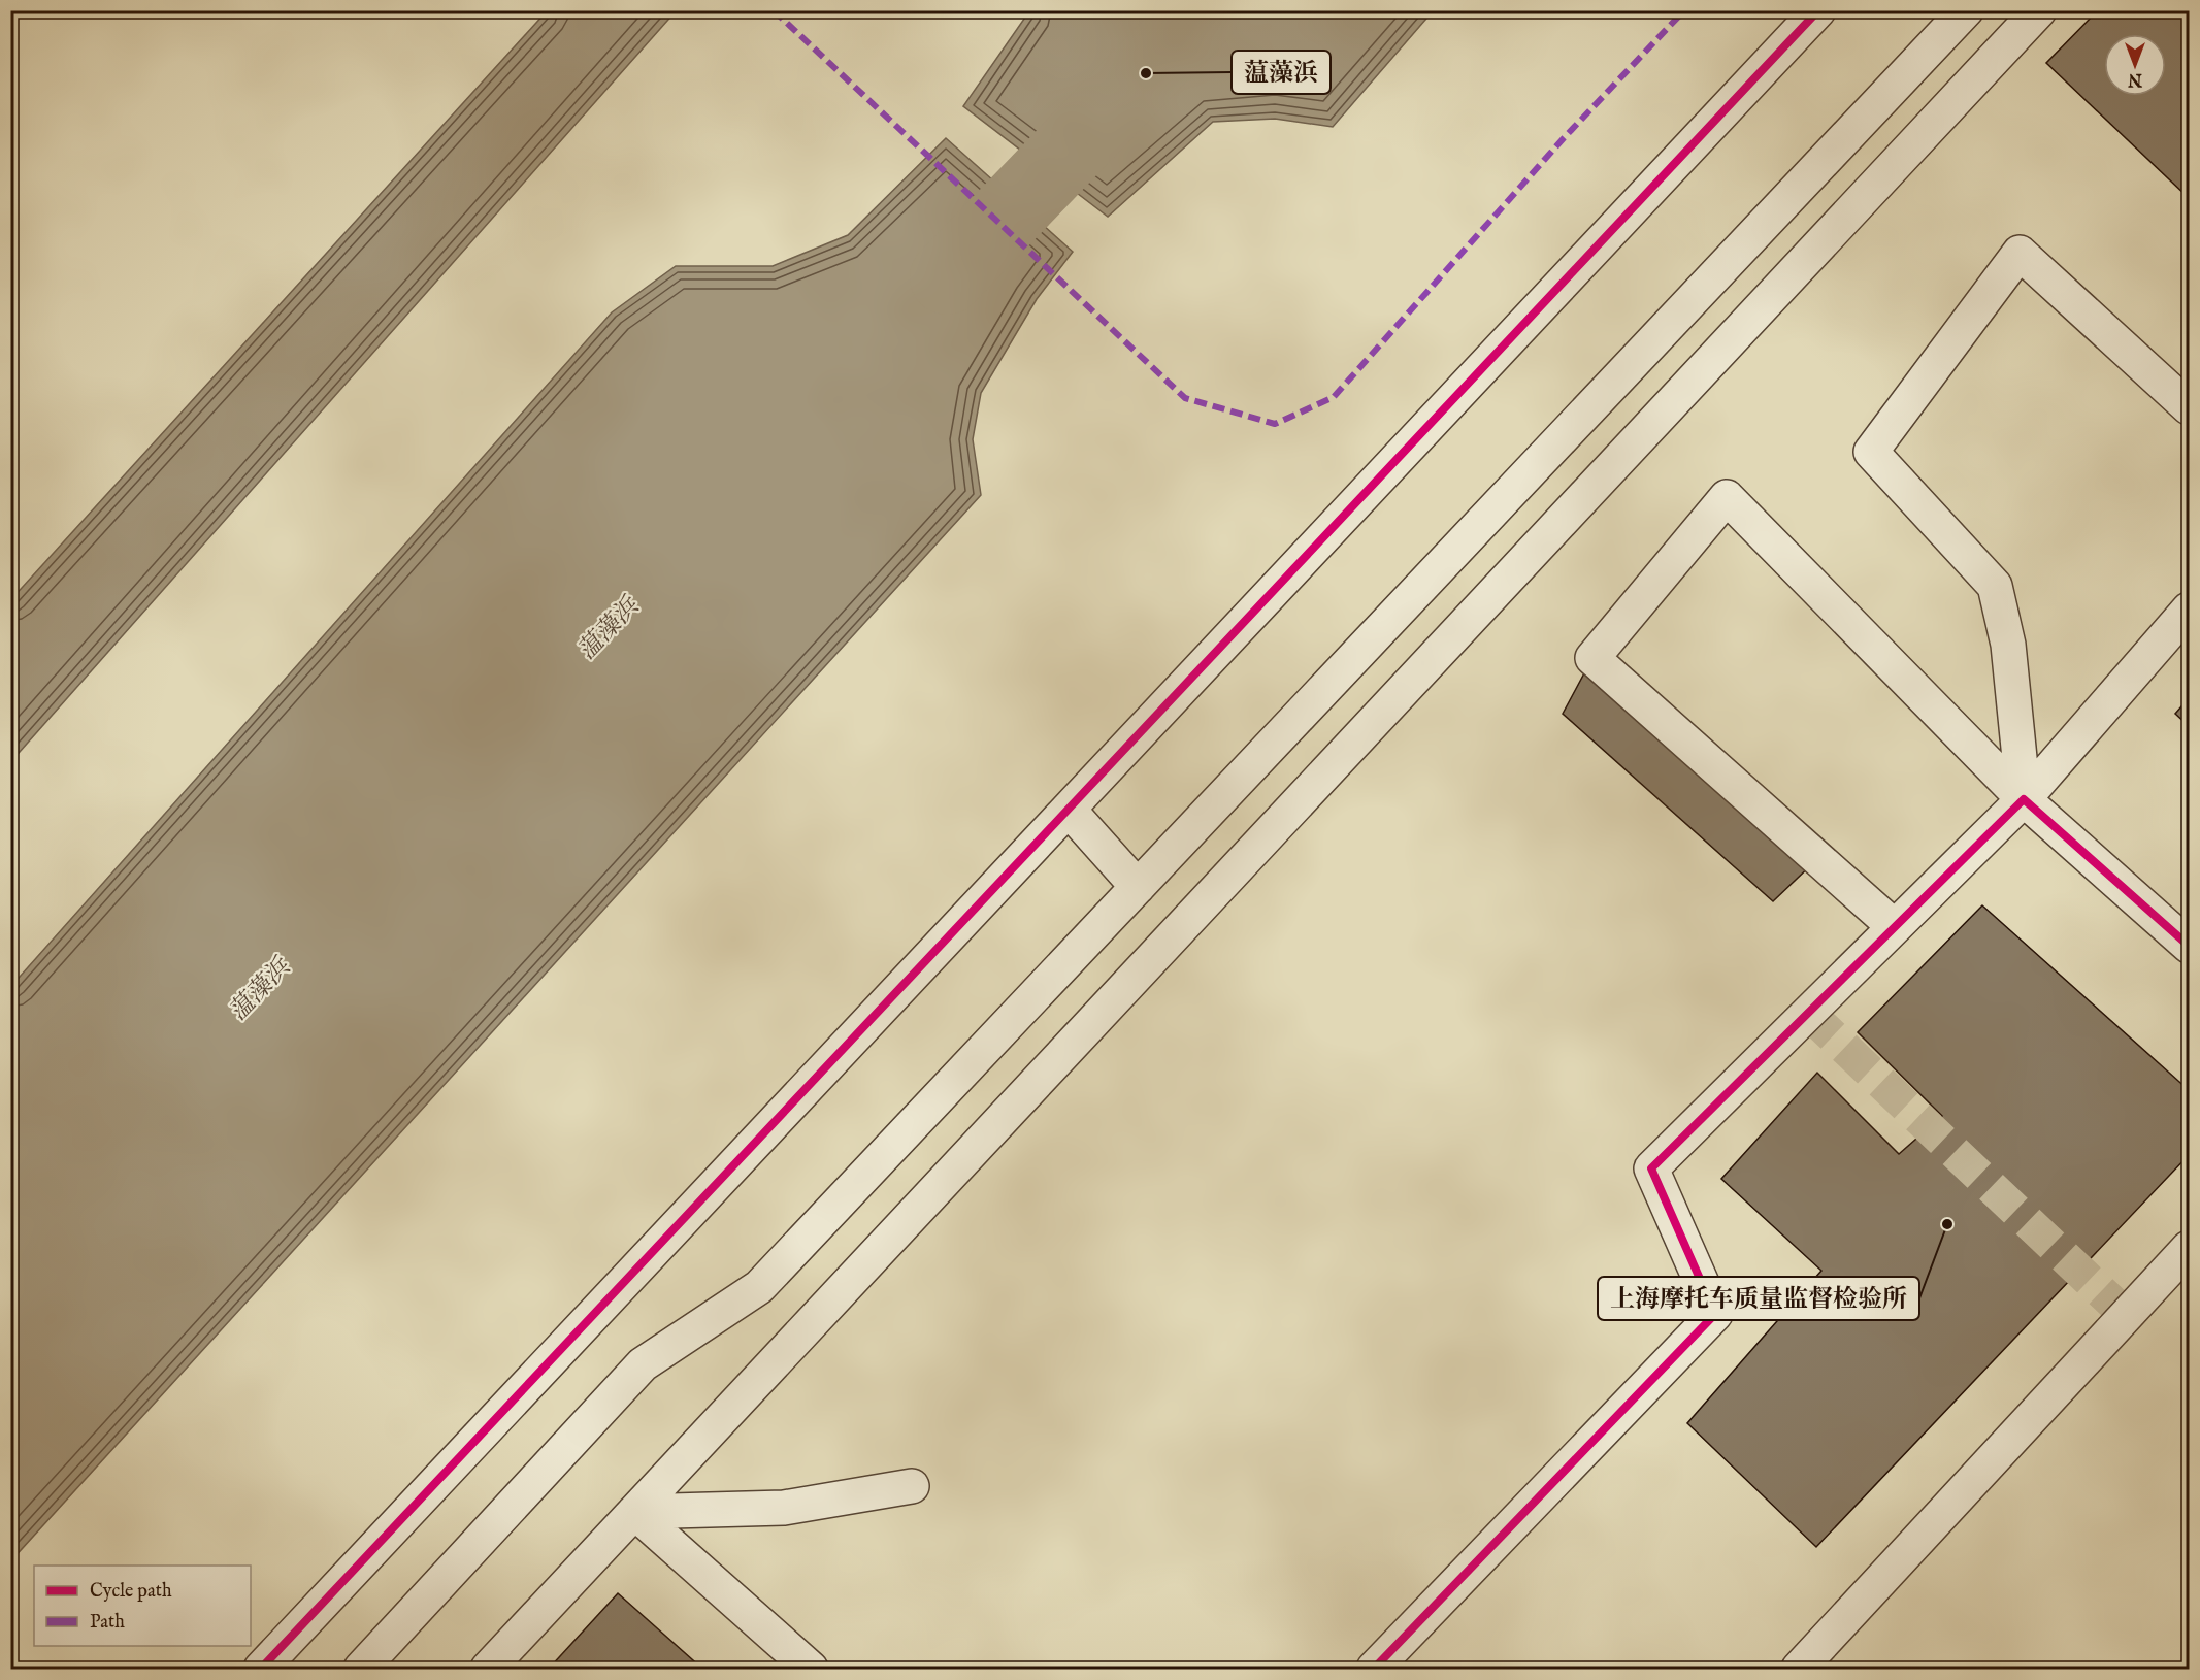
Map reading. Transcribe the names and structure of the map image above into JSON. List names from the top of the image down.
{
  "water": ["蕰藻浜"],
  "places": ["蕰藻浜", "上海摩托车质量监督检验所"],
  "legend": ["Cycle path", "Path"],
  "north": "bottom"
}
